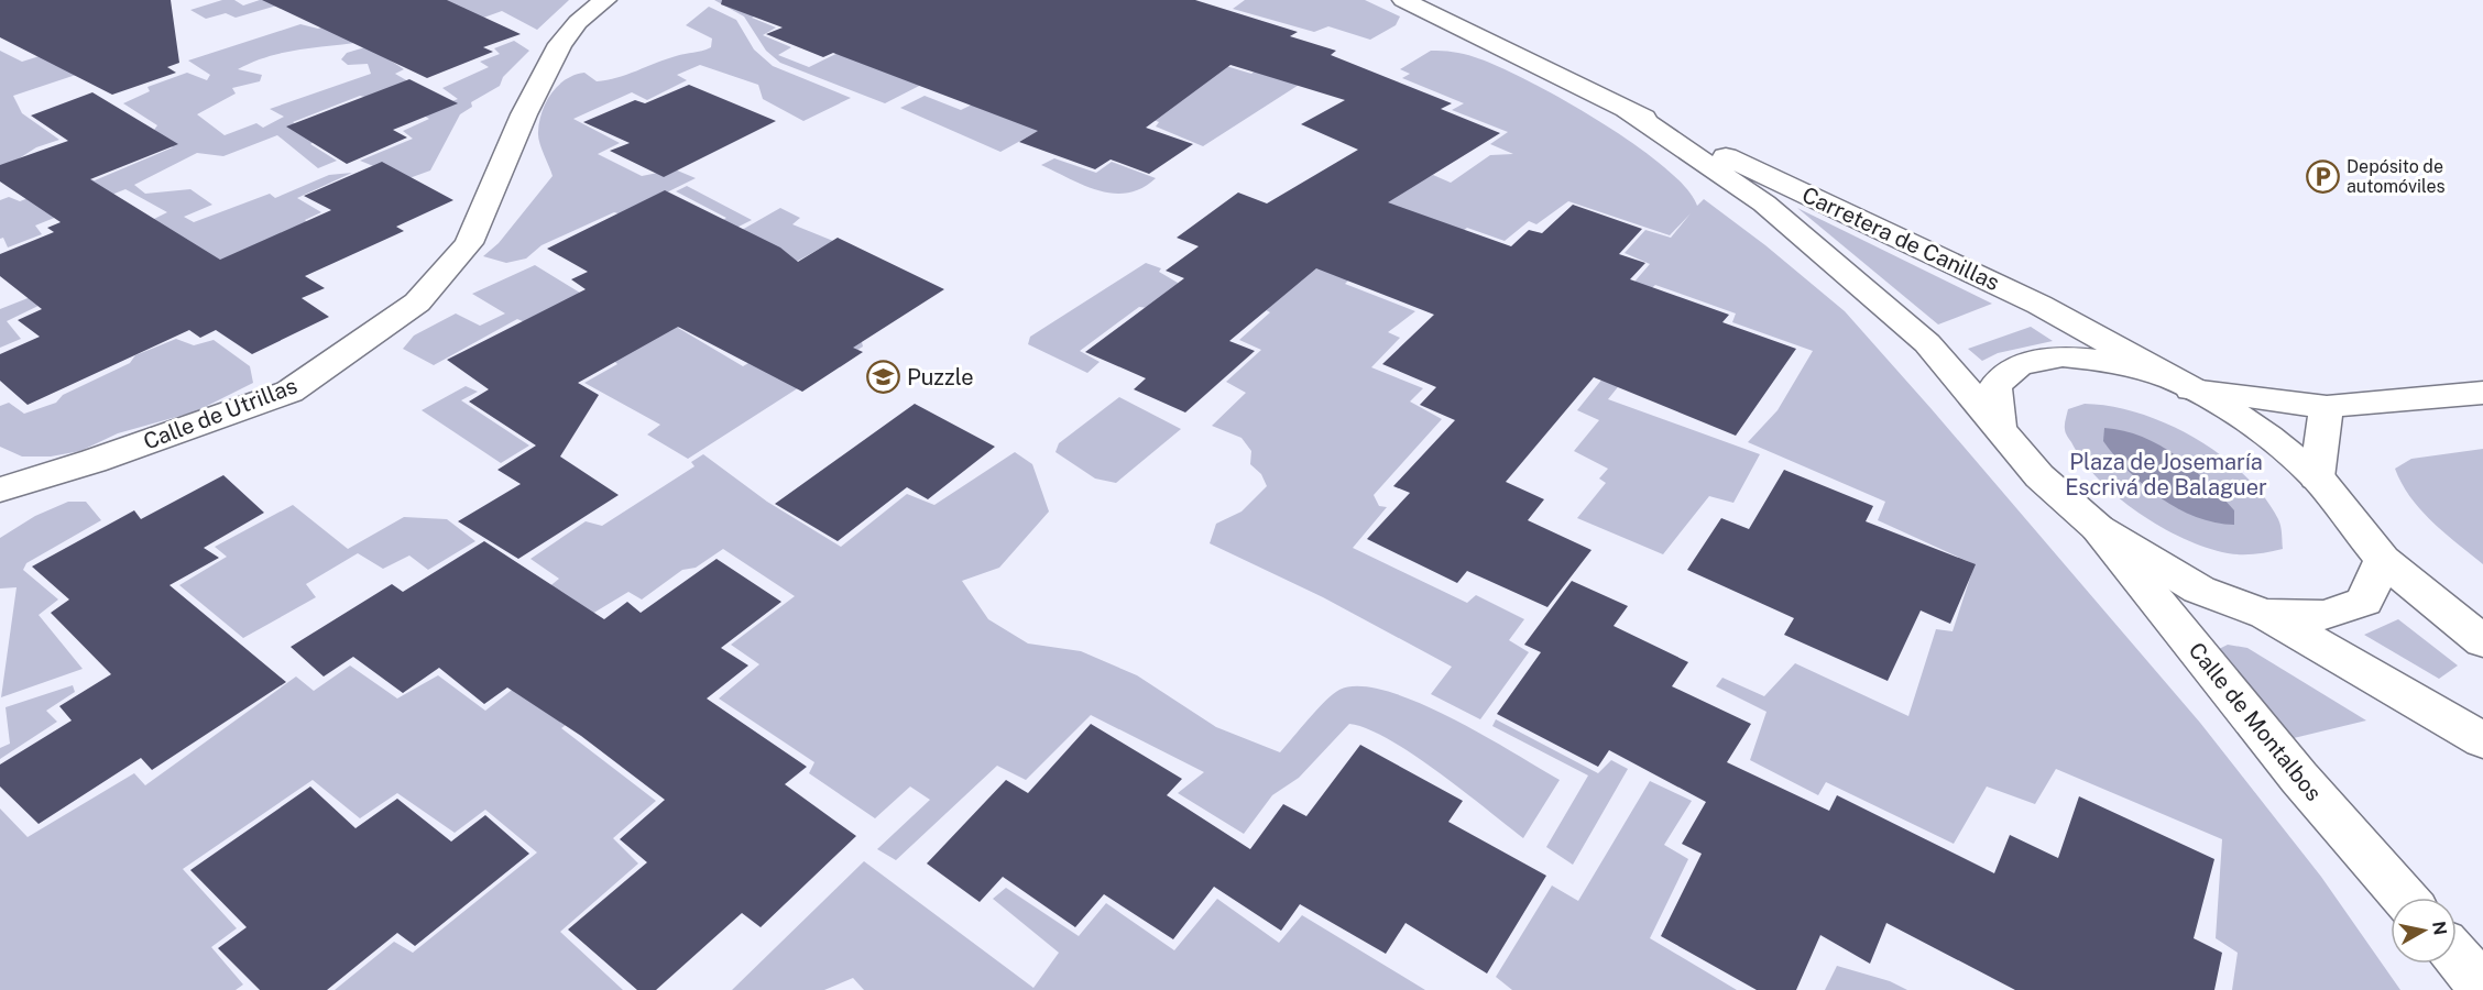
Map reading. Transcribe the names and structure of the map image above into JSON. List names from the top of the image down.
{
  "streets": {
    "street": ["Carretera de Canillas", "Calle de Utrillas", "Calle de Montalbos"]
  },
  "parks": ["Plaza de Josemaría Escrivá de Balaguer"],
  "places": {
    "parking": ["Depósito de automóviles"],
    "school or university": ["Puzzle"]
  },
  "north": "right"
}
